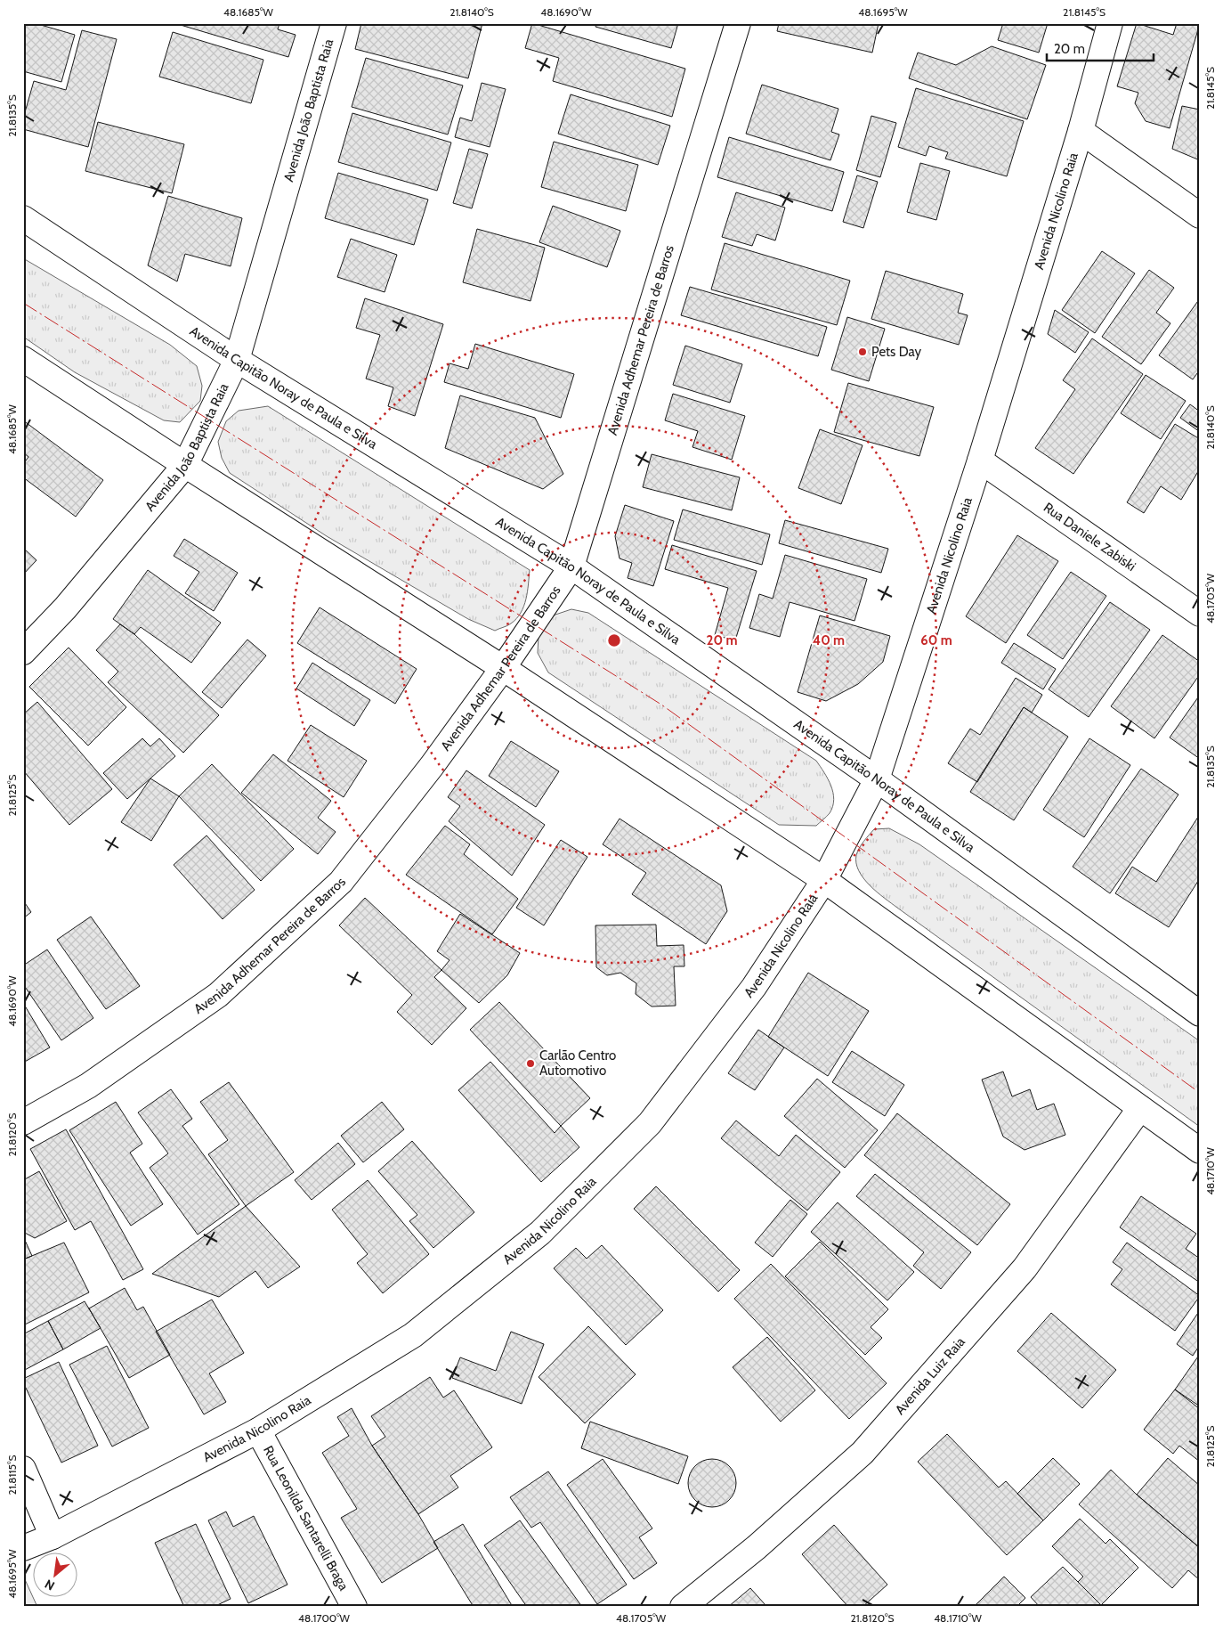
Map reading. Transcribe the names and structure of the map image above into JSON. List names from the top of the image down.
{
  "streets": {
    "street": [
      "Avenida João Baptista Raia",
      "Avenida Nicolino Raia",
      "Avenida Adhemar Pereira de Barros",
      "Avenida Capitão Noray de Paula e Silva",
      "Rua Daniele Zabiski",
      "Avenida Luiz Raia",
      "Rua Leonilda Santarelli Braga"
    ]
  },
  "crossings": [
    ["Avenida João Baptista Raia", "Avenida Capitão Noray de Paula e Silva"],
    ["Avenida Nicolino Raia", "Avenida Capitão Noray de Paula e Silva"],
    ["Avenida Nicolino Raia", "Rua Daniele Zabiski"],
    ["Avenida Nicolino Raia", "Rua Leonilda Santarelli Braga"],
    ["Avenida Adhemar Pereira de Barros", "Avenida Capitão Noray de Paula e Silva"]
  ],
  "places": ["Pets Day", "Carlão Centro Automotivo"],
  "scale_bar": "20 m",
  "north": "bottom left",
  "coordinates": [
    "48.1685°W",
    "21.8140°S",
    "48.1690°W",
    "48.1695°W",
    "21.8145°S",
    "21.8135°S",
    "48.1705°W",
    "21.8125°S",
    "21.8120°S",
    "48.1710°W",
    "21.8115°S",
    "48.1700°W"
  ],
  "rings": ["20 m", "40 m", "60 m"]
}
